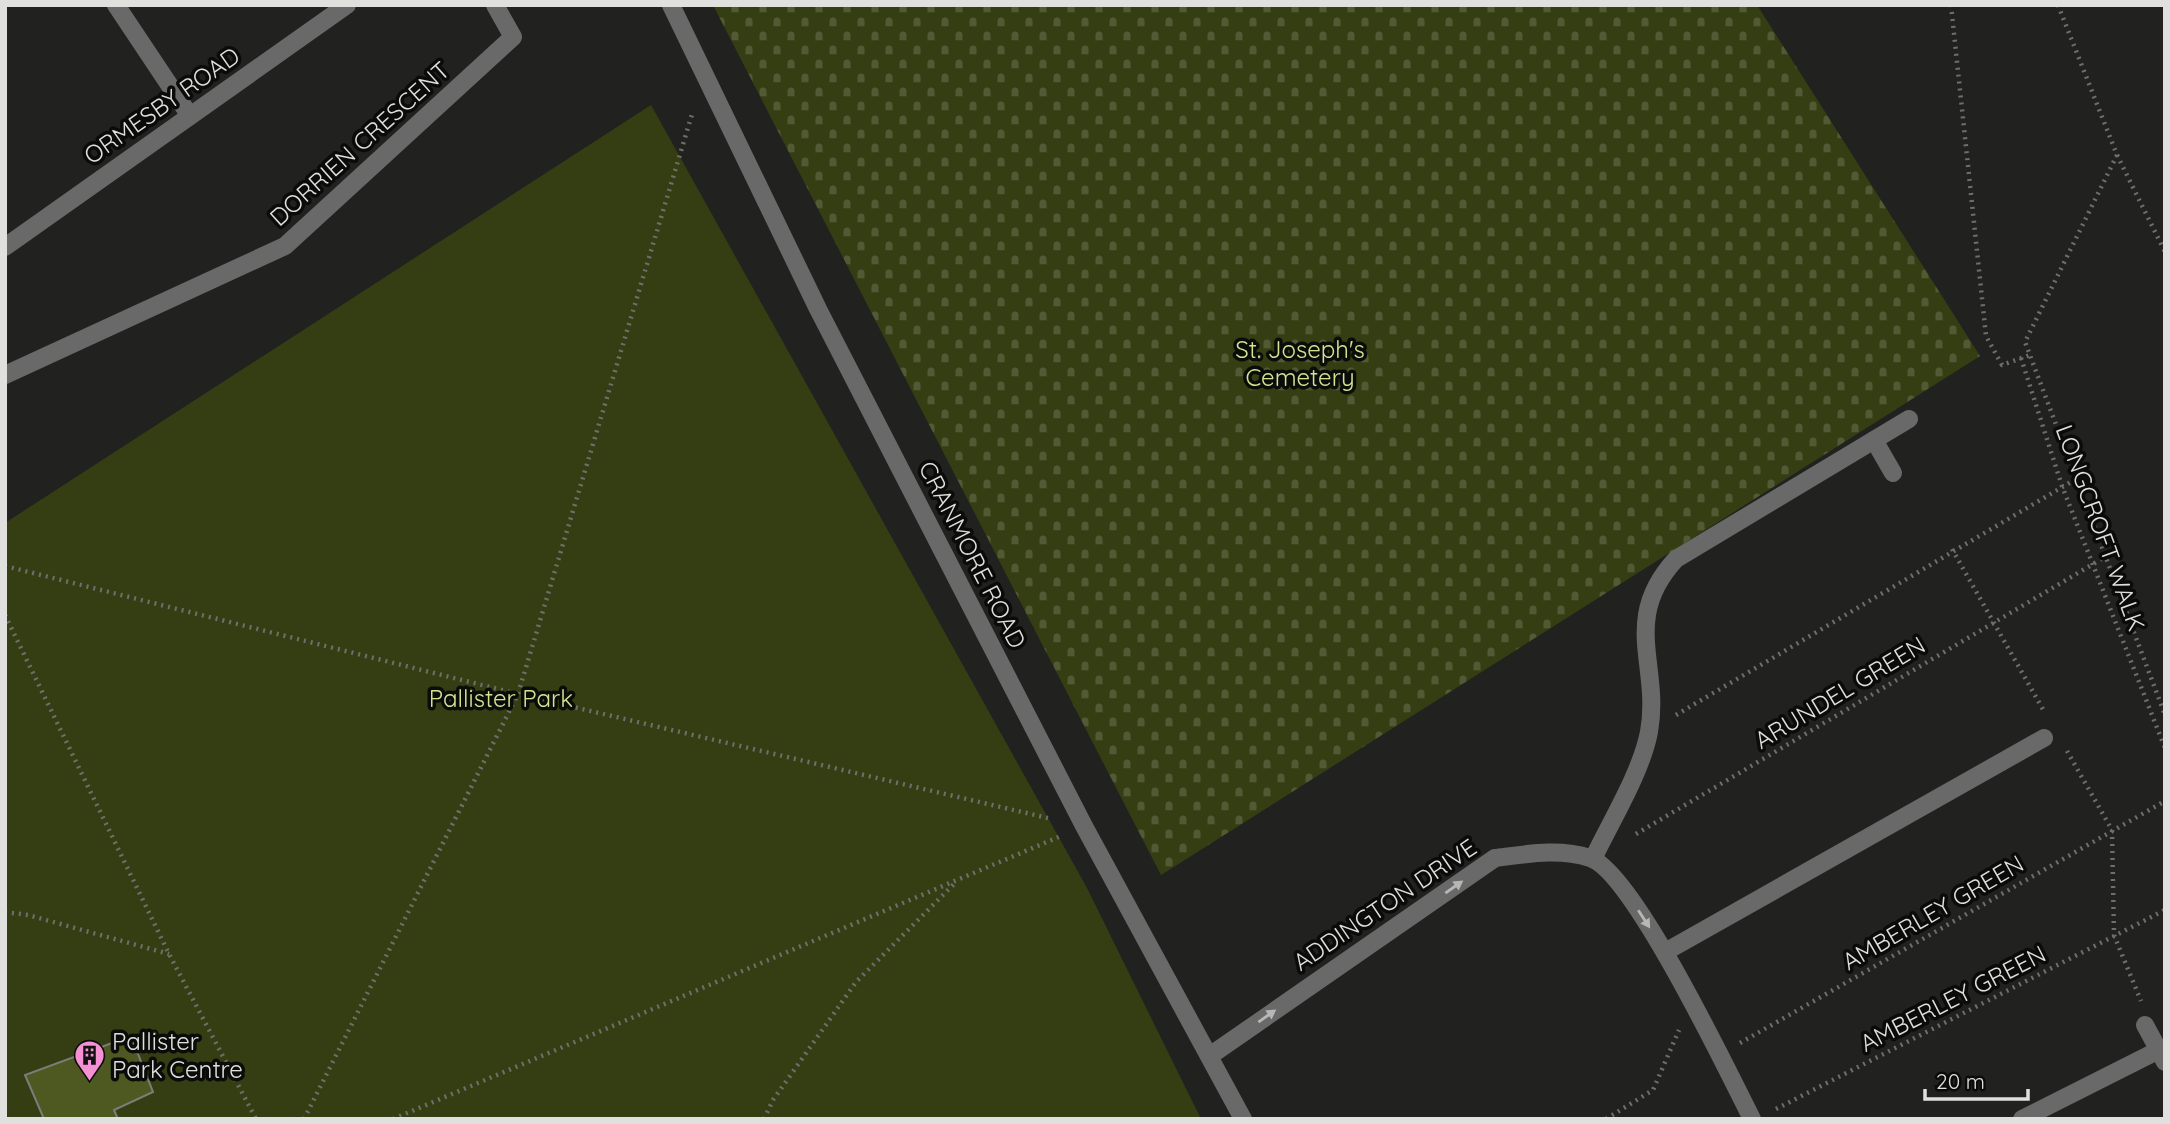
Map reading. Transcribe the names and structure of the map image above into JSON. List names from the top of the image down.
{
  "streets": {
    "street": [
      "ORMESBY ROAD",
      "DORRIEN CRESCENT",
      "CRANMORE ROAD",
      "ADDINGTON DRIVE"
    ],
    "path": ["LONGCROFT WALK", "ARUNDEL GREEN", "AMBERLEY GREEN"]
  },
  "crossings": [
    ["LONGCROFT WALK", "ARUNDEL GREEN"],
    ["CRANMORE ROAD", "ADDINGTON DRIVE"],
    ["ARUNDEL GREEN", "ADDINGTON DRIVE"]
  ],
  "one_way": ["ADDINGTON DRIVE"],
  "parks": ["St. Joseph's Cemetery", "Pallister Park"],
  "places": {
    "building": ["Pallister Park Centre"]
  },
  "scale_bar": "20 m"
}
